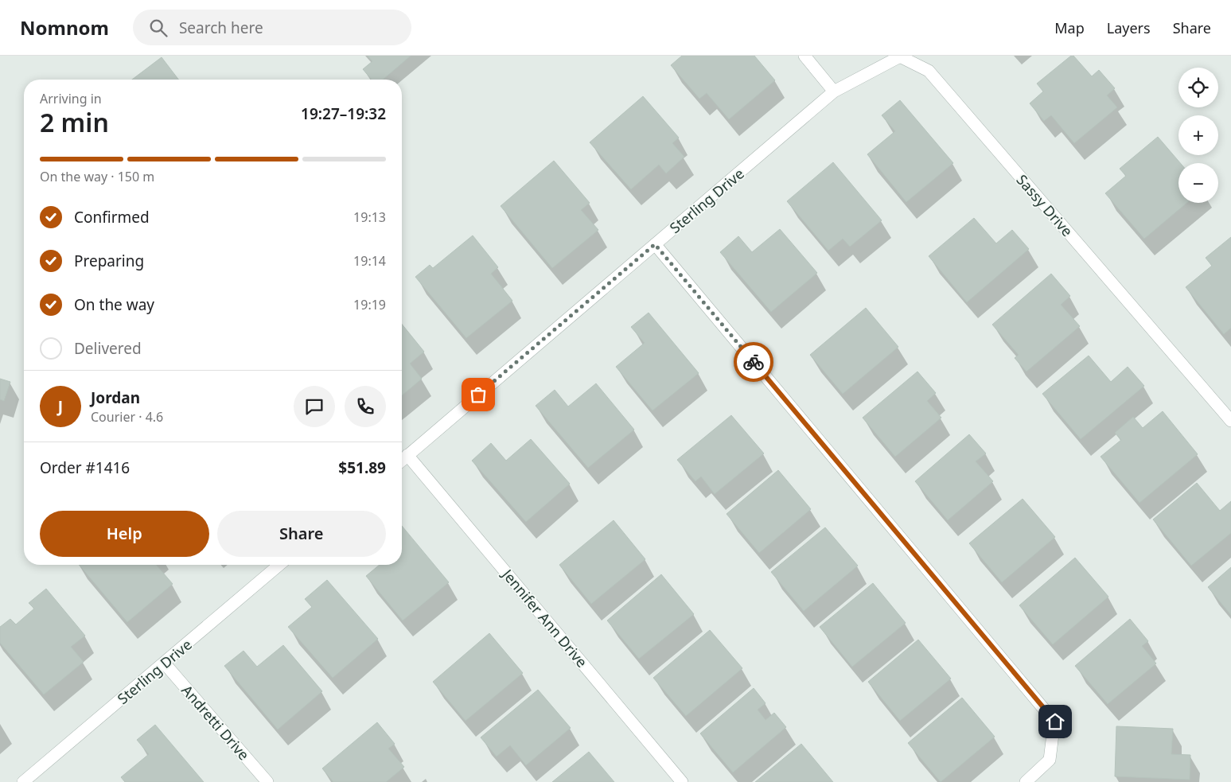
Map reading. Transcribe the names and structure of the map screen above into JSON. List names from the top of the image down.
{
  "streets": {
    "street": [
      "Sterling Drive",
      "Sassy Drive",
      "Jennifer Ann Drive",
      "Andretti Drive"
    ]
  },
  "crossings": [
    ["Sterling Drive", "Sassy Drive"],
    ["Sterling Drive", "Jennifer Ann Drive"],
    ["Sterling Drive", "Andretti Drive"]
  ],
  "page": {
    "header": "Nomnom",
    "search": "Search here",
    "nav": ["Map", "Layers", "Share"],
    "map_buttons": ["+", "−"],
    "heading": ["2 min", "Arriving in", "19:27–19:32"],
    "panel": [
      "Jordan",
      "Courier · 4.6",
      "Order #1416",
      "$51.89"
    ],
    "bar": "On the way · 150 m",
    "list": [
      ["Confirmed", "19:13"],
      ["Preparing", "19:14"],
      ["On the way", "19:19"],
      "Delivered"
    ],
    "round": "J",
    "buttons": ["Help", "Share"]
  }
}
